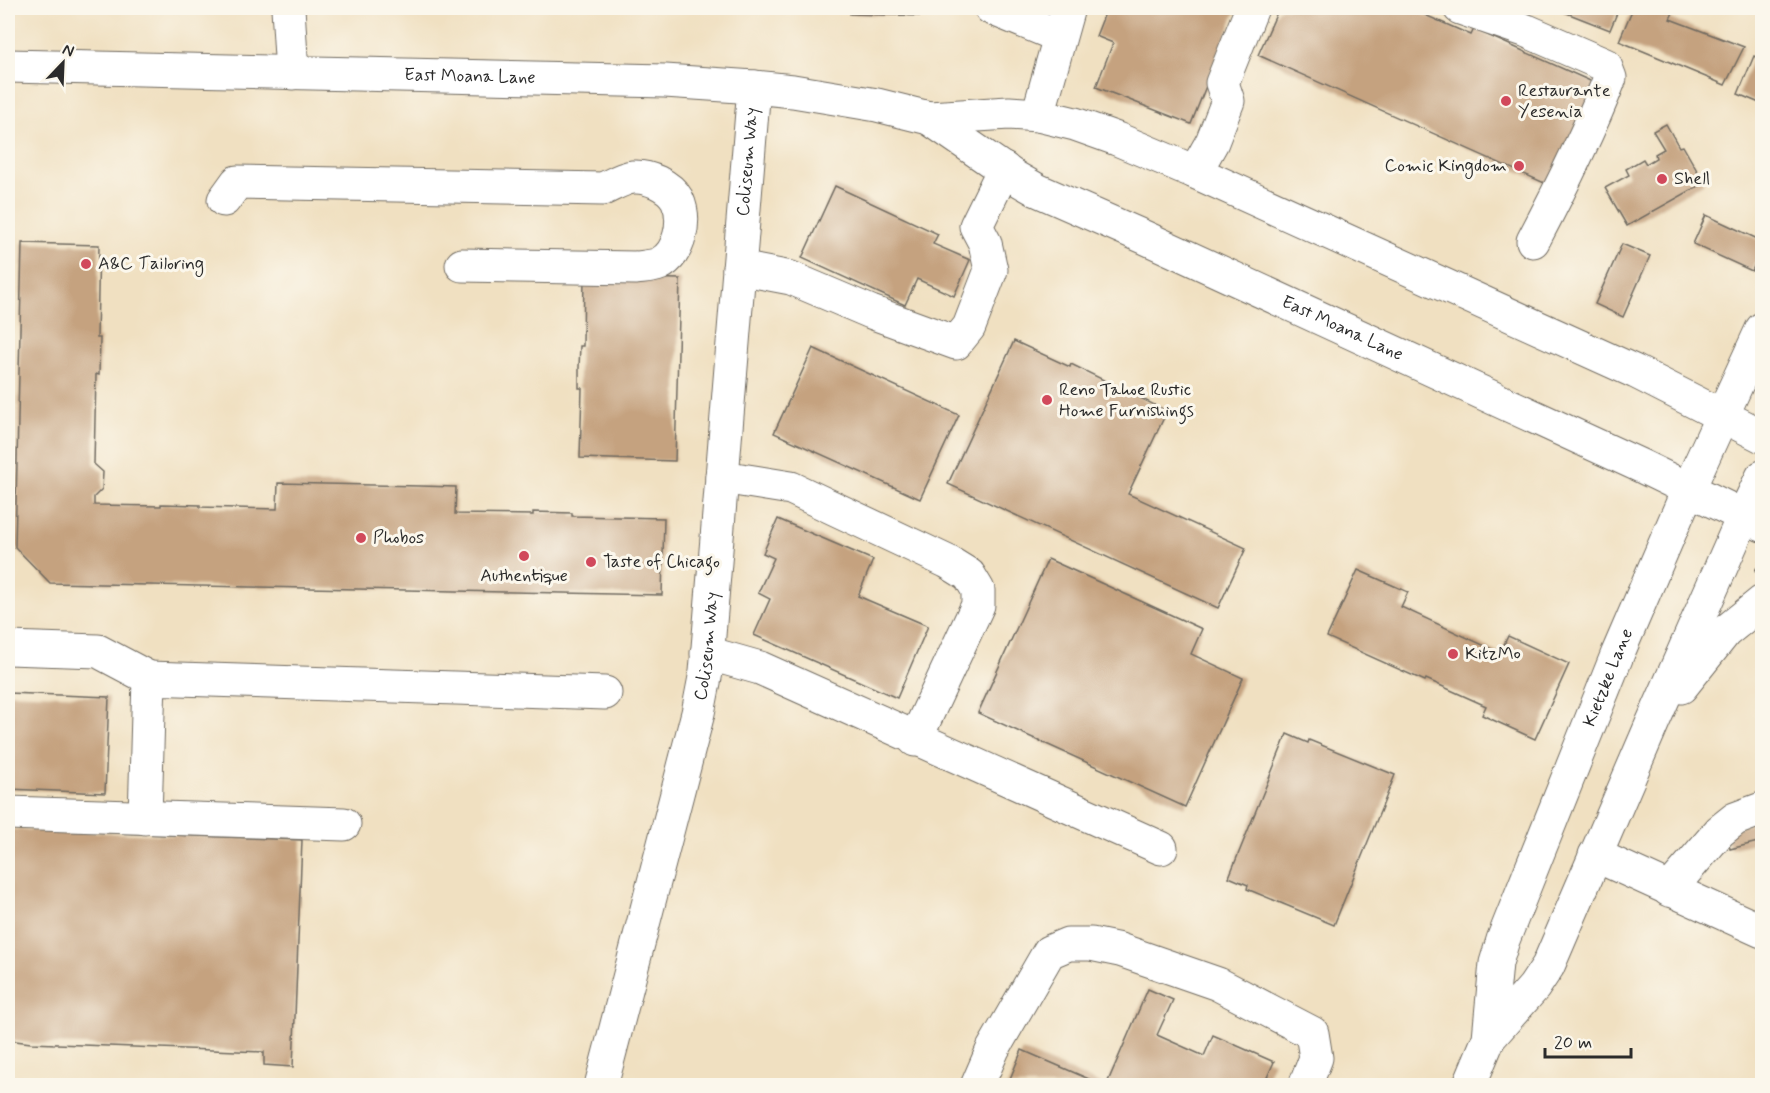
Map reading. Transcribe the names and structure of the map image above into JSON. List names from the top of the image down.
{
  "streets": {
    "main road": ["East Moana Lane", "Coliseum Way", "Kietzke Lane"]
  },
  "crossings": [
    ["East Moana Lane", "Coliseum Way"],
    ["East Moana Lane", "Kietzke Lane"]
  ],
  "places": [
    "Restaurante Yesenia",
    "Comic Kingdom",
    "Shell",
    "A&C Tailoring",
    "Reno Tahoe Rustic Home Furnishings",
    "Phobos",
    "Authentique",
    "Taste of Chicago",
    "KitzMo"
  ],
  "scale_bar": "20 m",
  "north": "top right"
}
